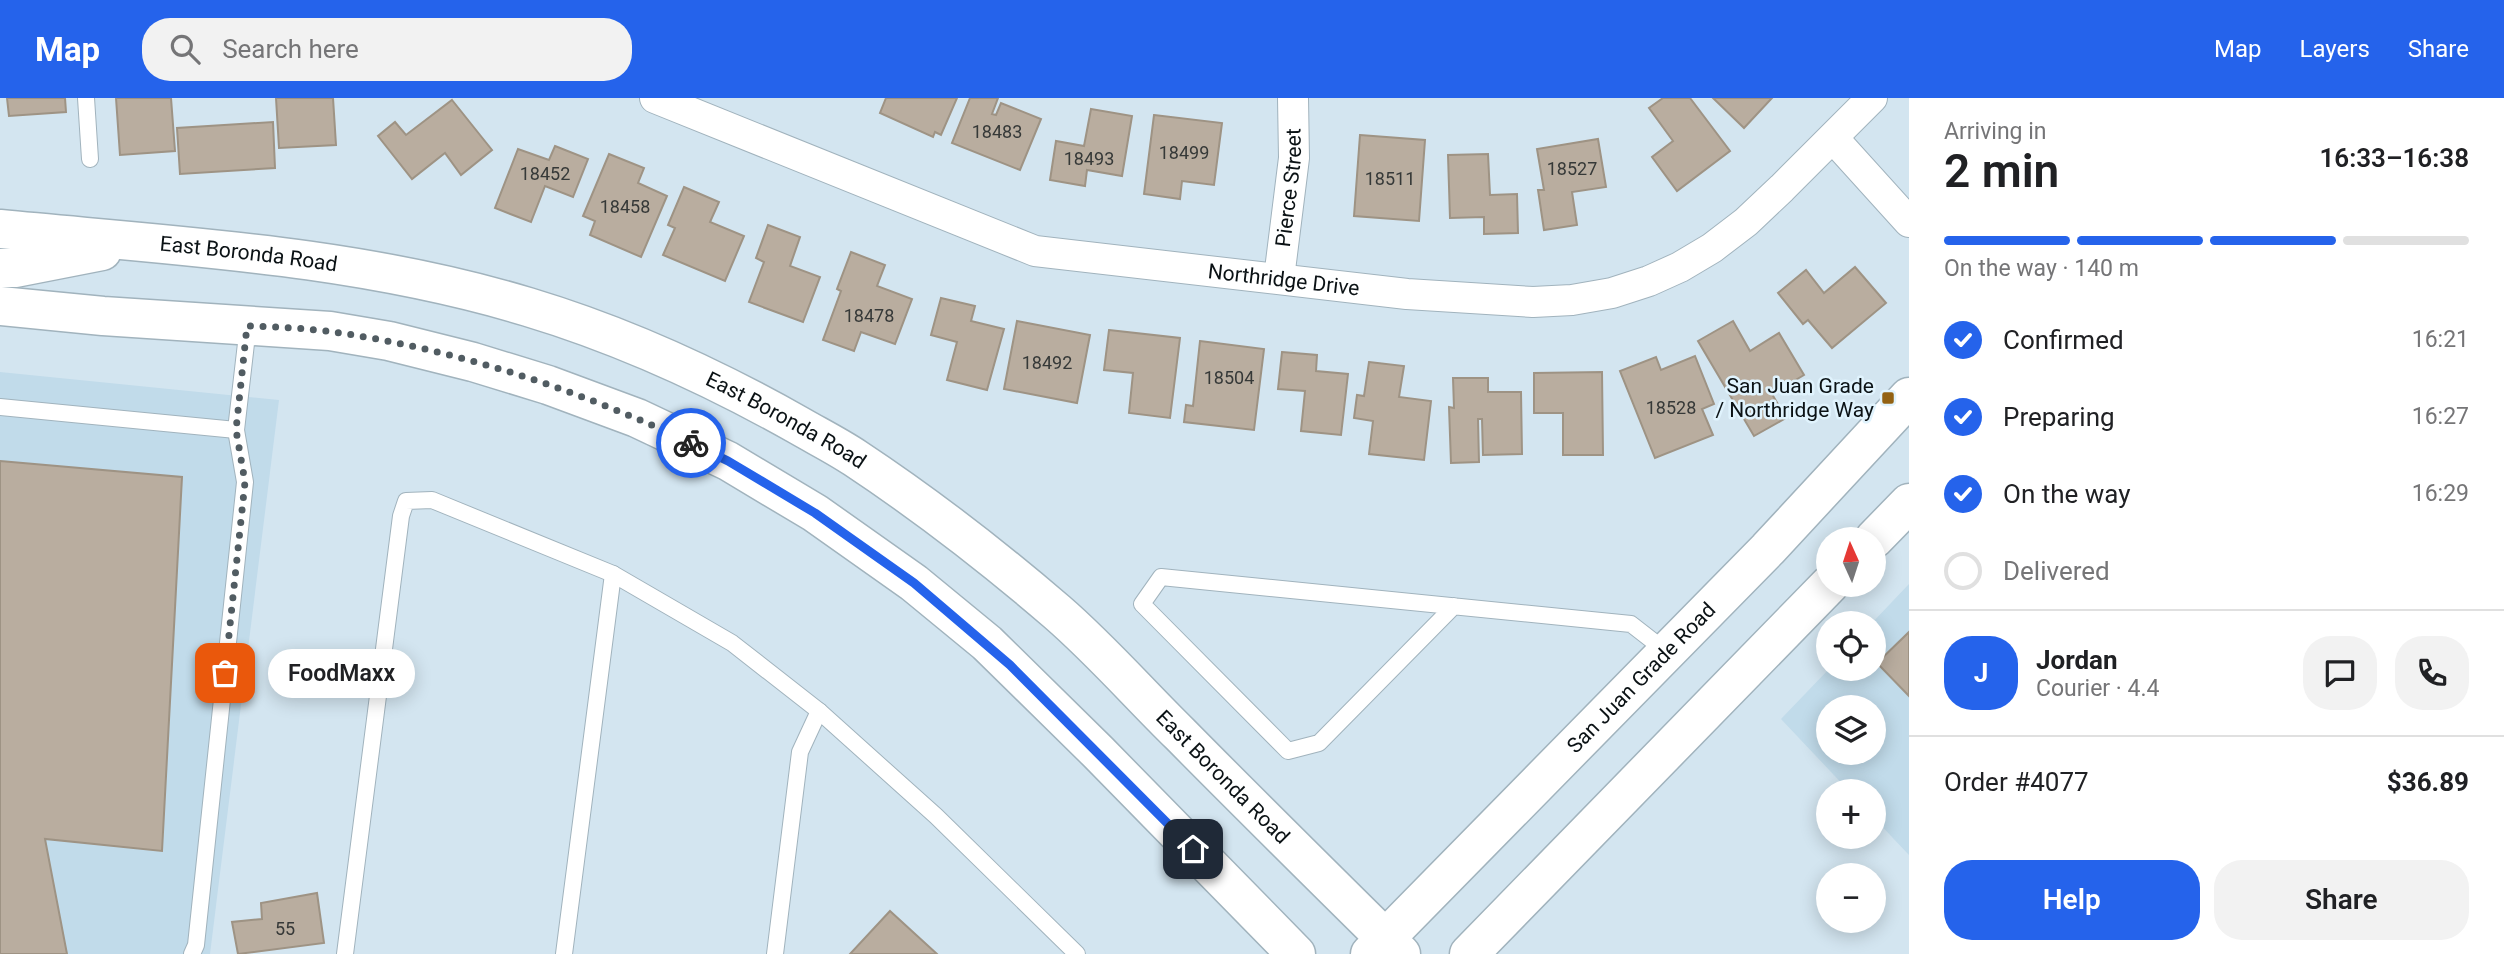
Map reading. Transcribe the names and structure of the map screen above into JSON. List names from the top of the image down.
{
  "streets": {
    "main road": ["East Boronda Road", "San Juan Grade Road"],
    "street": ["Pierce Street", "Northridge Drive"]
  },
  "crossings": [
    ["Pierce Street", "Northridge Drive"],
    ["East Boronda Road", "San Juan Grade Road"]
  ],
  "places": {
    "transit": ["San Juan Grade / Northridge Way"],
    "other": ["FoodMaxx"]
  },
  "house_numbers": [
    "18483",
    "18499",
    "18493",
    "18527",
    "18452",
    "18511",
    "18458",
    "18478",
    "18492",
    "18504",
    "18528",
    "55"
  ],
  "north": "top",
  "page": {
    "header": "Map",
    "search": "Search here",
    "nav": ["Map", "Layers", "Share"],
    "heading": ["2 min", "Arriving in", "16:33–16:38"],
    "panel": [
      "Jordan",
      "Courier · 4.4",
      "Order #4077",
      "$36.89"
    ],
    "bar": "On the way · 140 m",
    "list": [
      ["Confirmed", "16:21"],
      ["Preparing", "16:27"],
      ["On the way", "16:29"],
      "Delivered"
    ],
    "map_buttons": ["+", "−"],
    "round": "J",
    "bubble": "FoodMaxx",
    "buttons": ["Help", "Share"]
  }
}
